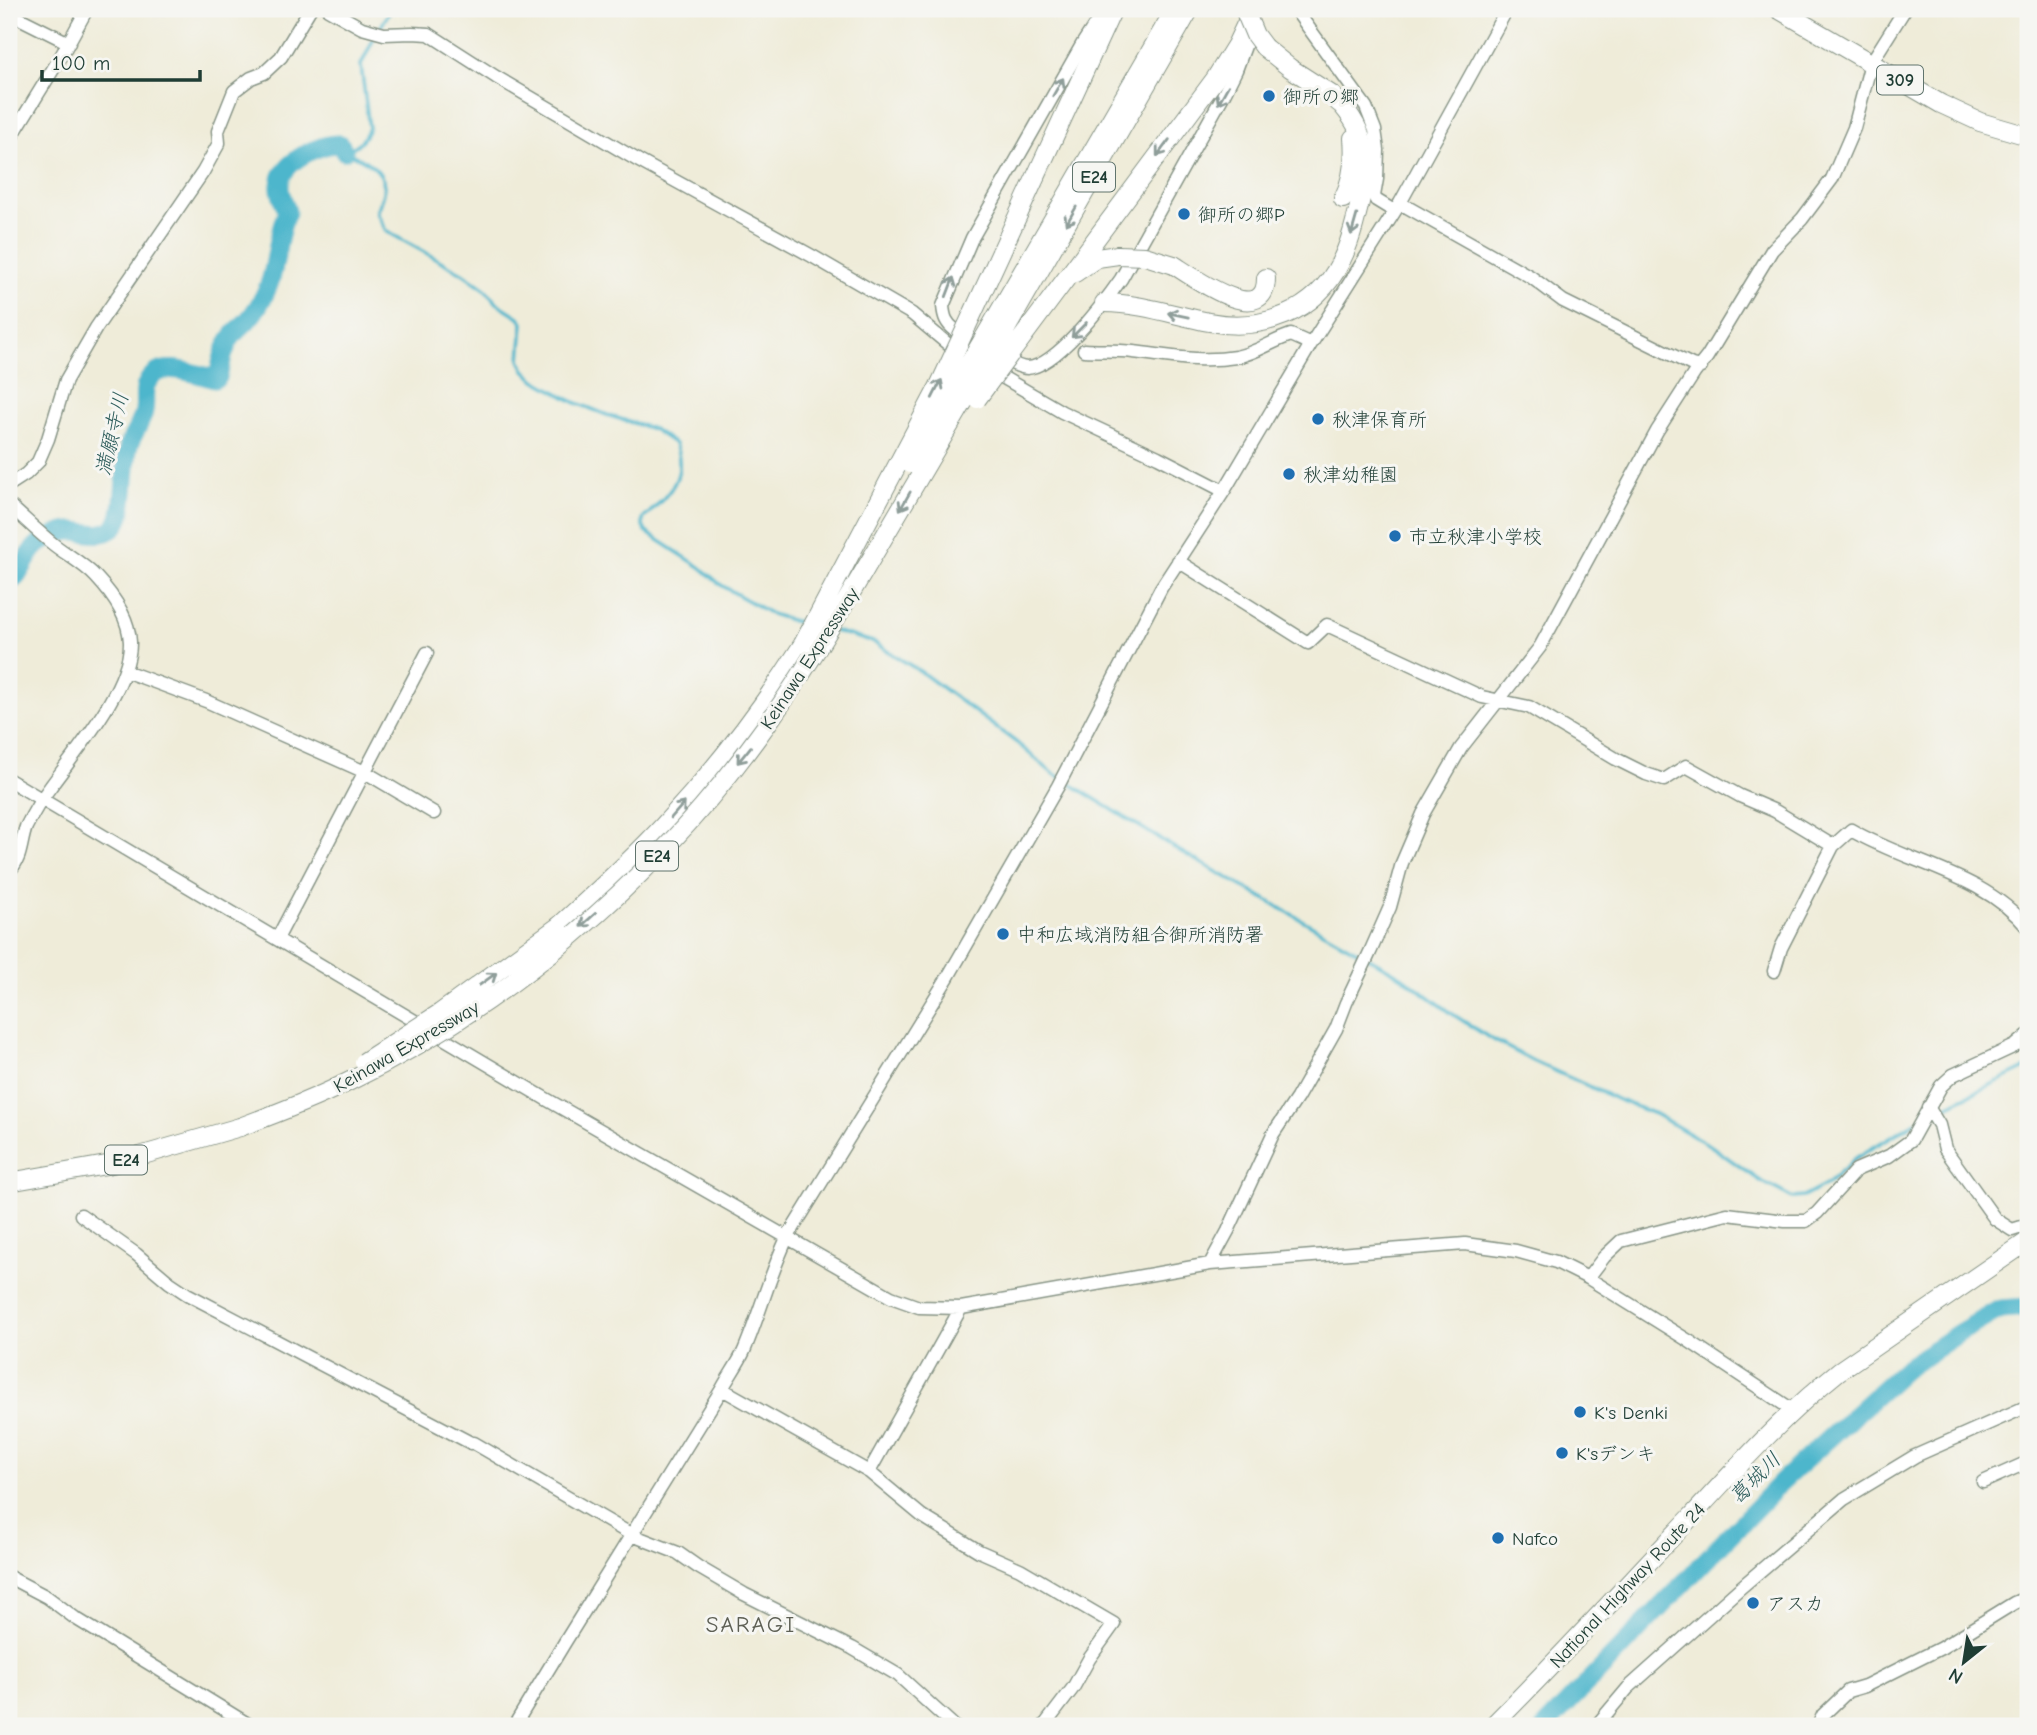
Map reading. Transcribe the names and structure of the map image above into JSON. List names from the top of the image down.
{
  "streets": {
    "highway": [
      "309",
      "E24",
      "Keinawa Expressway",
      "National Highway Route 24"
    ]
  },
  "districts": ["SARAGI"],
  "water": ["満願寺川", "葛城川"],
  "places": [
    "御所の郷",
    "御所の郷P",
    "秋津保育所",
    "秋津幼稚園",
    "市立秋津小学校",
    "中和広域消防組合御所消防署",
    "K's Denki",
    "K'sデンキ",
    "Nafco",
    "アスカ"
  ],
  "scale_bar": "100 m",
  "north": "bottom left"
}
